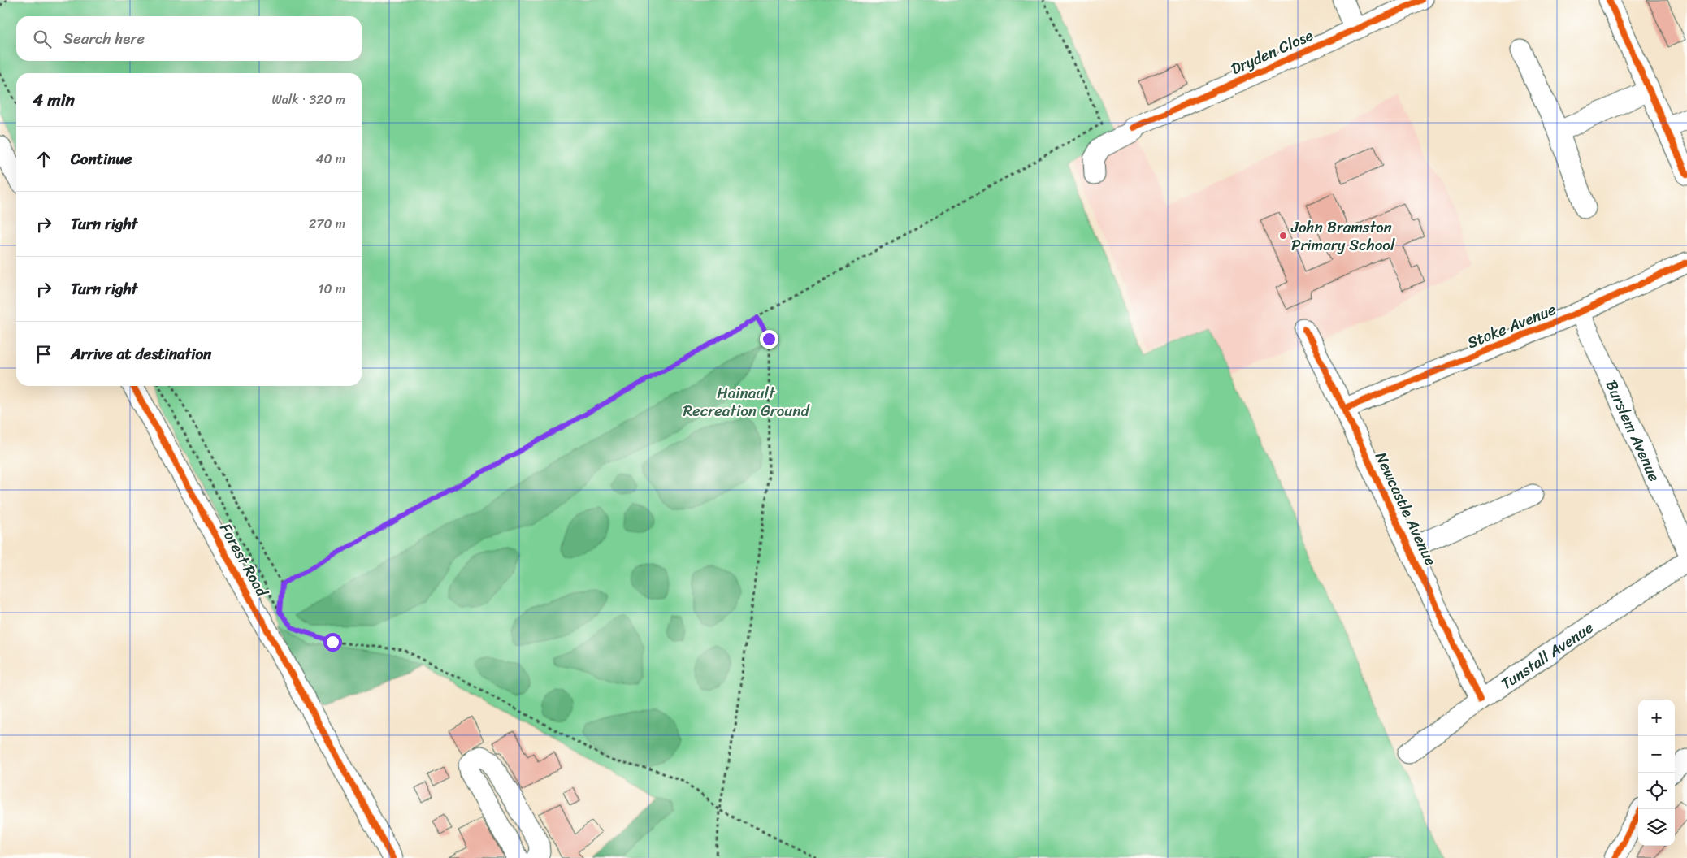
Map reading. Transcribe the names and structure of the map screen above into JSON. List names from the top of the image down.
{
  "streets": {
    "street": [
      "Dryden Close",
      "Stoke Avenue",
      "Burslem Avenue",
      "Newcastle Avenue",
      "Forest Road",
      "Tunstall Avenue"
    ]
  },
  "crossings": [
    ["Stoke Avenue", "Burslem Avenue"],
    ["Stoke Avenue", "Newcastle Avenue"],
    ["Newcastle Avenue", "Tunstall Avenue"]
  ],
  "parks": ["Hainault Recreation Ground"],
  "places": ["John Bramston Primary School"],
  "page": {
    "search": "Search here",
    "heading": ["4 min", "Walk · 320 m"],
    "list": [
      ["Continue", "40 m"],
      ["Turn right", "270 m"],
      ["Turn right", "10 m"],
      "Arrive at destination"
    ],
    "map_buttons": ["+", "−"]
  }
}
